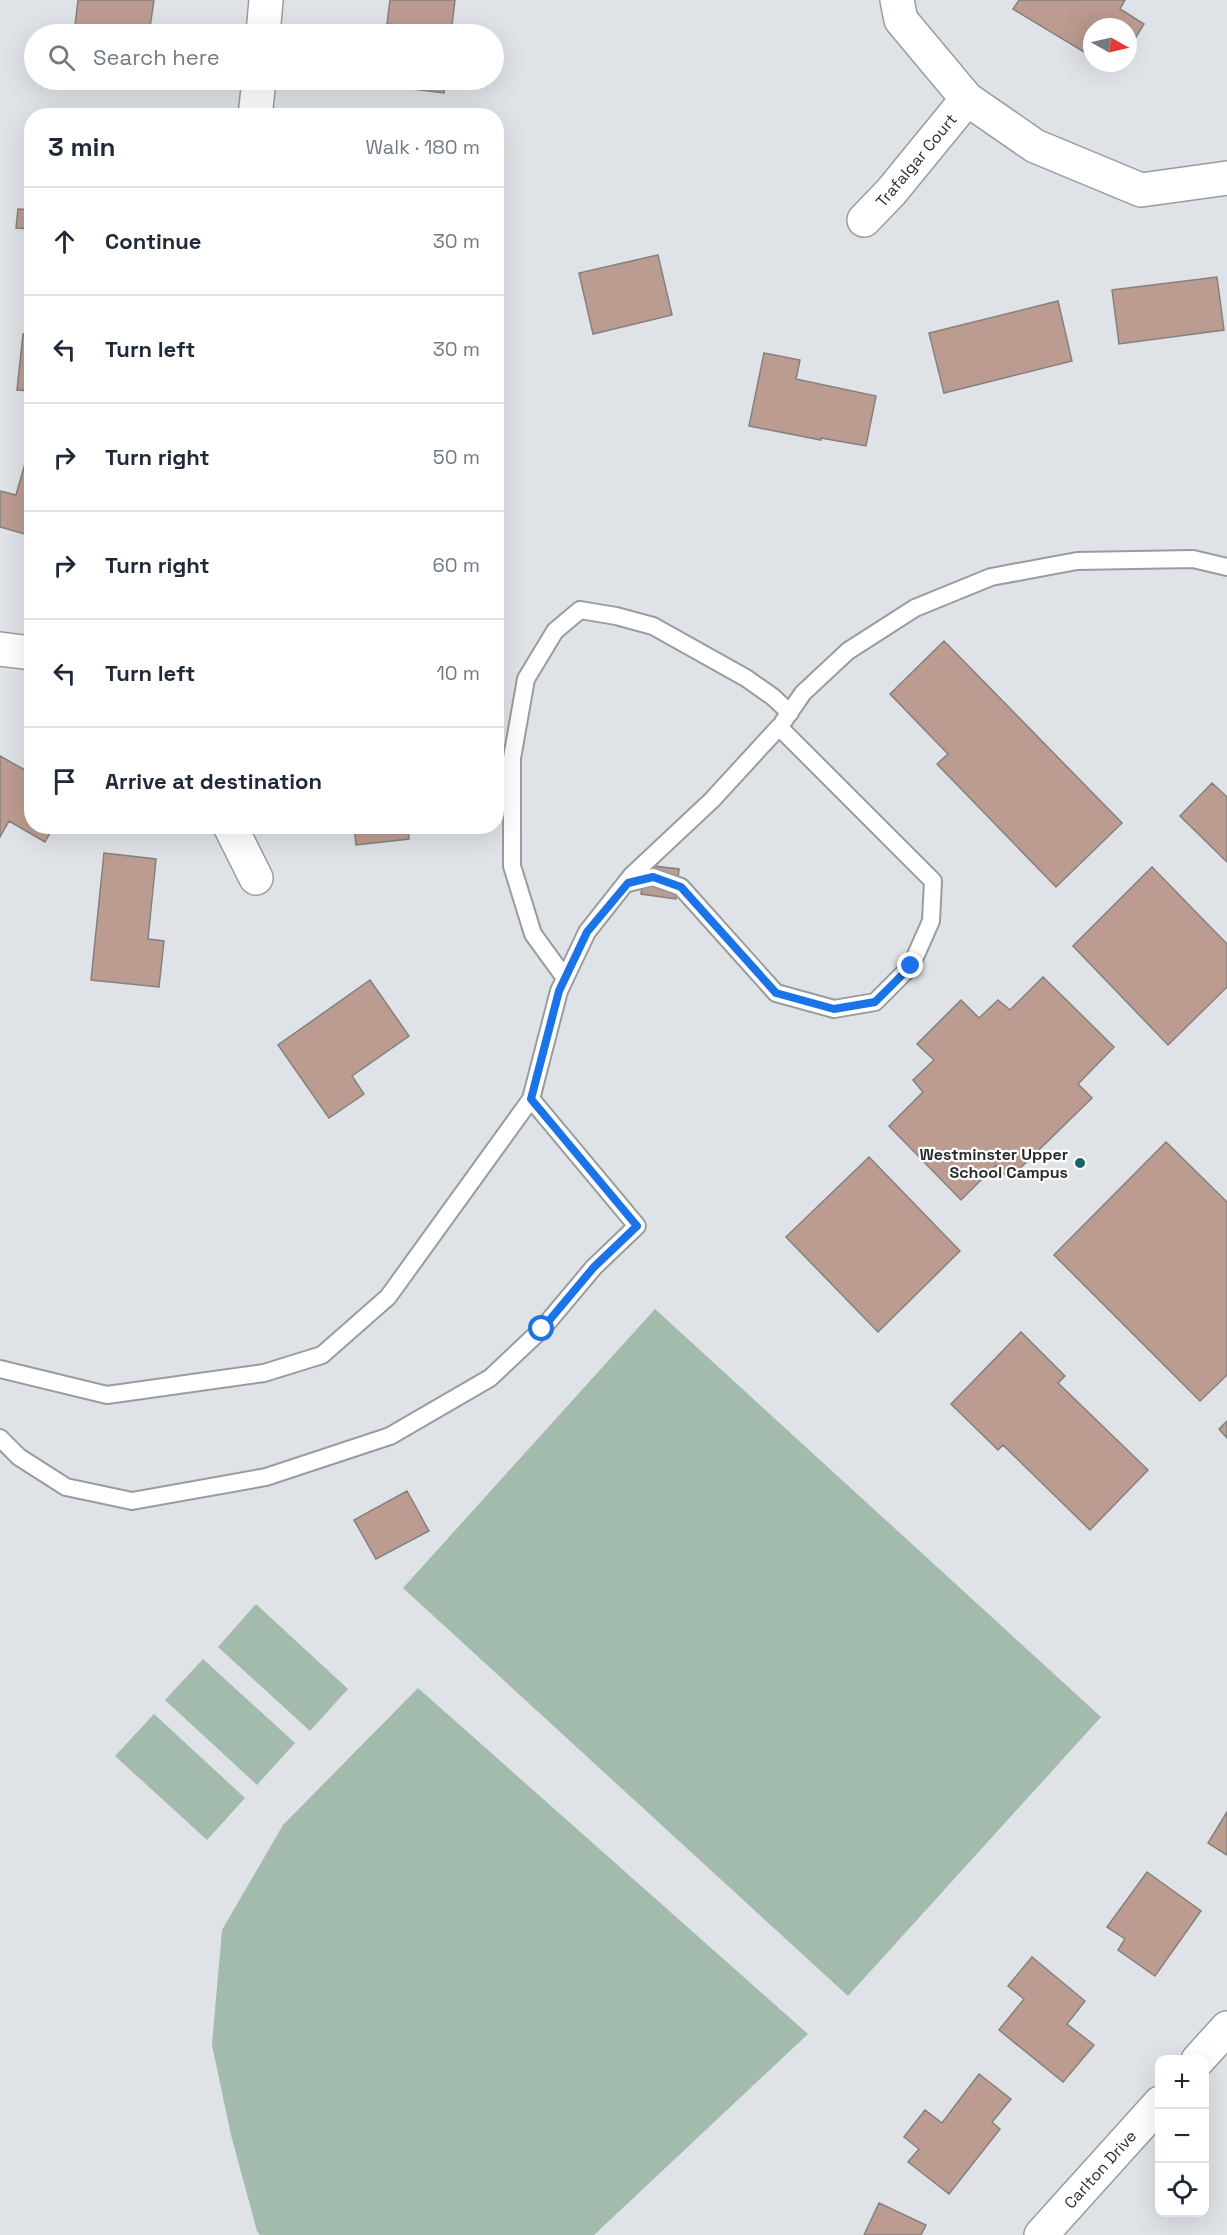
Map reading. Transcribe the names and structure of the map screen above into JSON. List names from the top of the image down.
{
  "streets": {
    "street": ["Trafalgar Court", "Carlton Drive"]
  },
  "places": ["Westminster Upper School Campus"],
  "north": "right",
  "page": {
    "search": "Search here",
    "heading": ["3 min", "Walk · 180 m"],
    "list": [
      ["Continue", "30 m"],
      ["Turn left", "30 m"],
      ["Turn right", "50 m"],
      ["Turn right", "60 m"],
      ["Turn left", "10 m"],
      "Arrive at destination"
    ],
    "map_buttons": ["+", "−"]
  }
}
